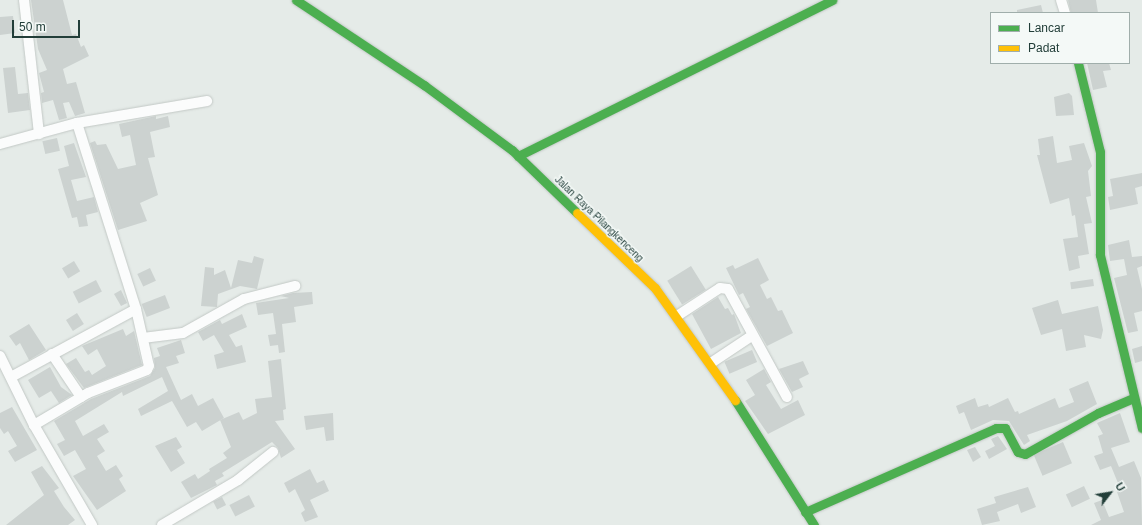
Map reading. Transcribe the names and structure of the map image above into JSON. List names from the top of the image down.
{
  "streets": {
    "street": ["Jalan Raya Pilangkenceng"]
  },
  "legend": ["Lancar", "Padat"],
  "scale_bar": "50 m",
  "north": "top right"
}
